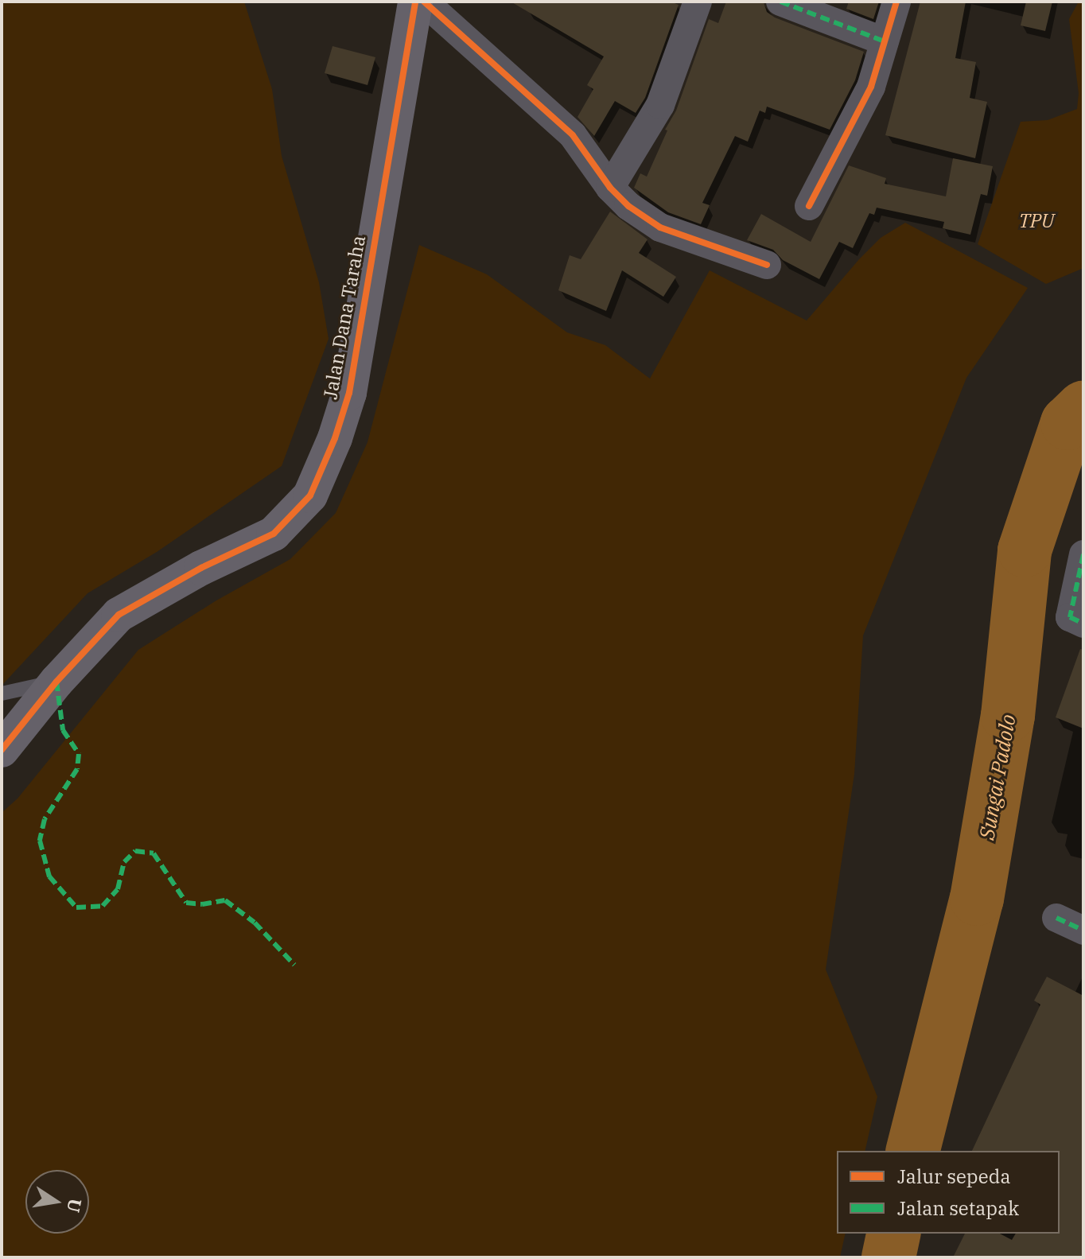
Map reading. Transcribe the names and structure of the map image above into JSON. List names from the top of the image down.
{
  "streets": {
    "street": ["Jalan Dana Taraha"]
  },
  "water": ["Sungai Padolo"],
  "parks": ["TPU"],
  "legend": ["Jalur sepeda", "Jalan setapak"],
  "north": "right"
}
